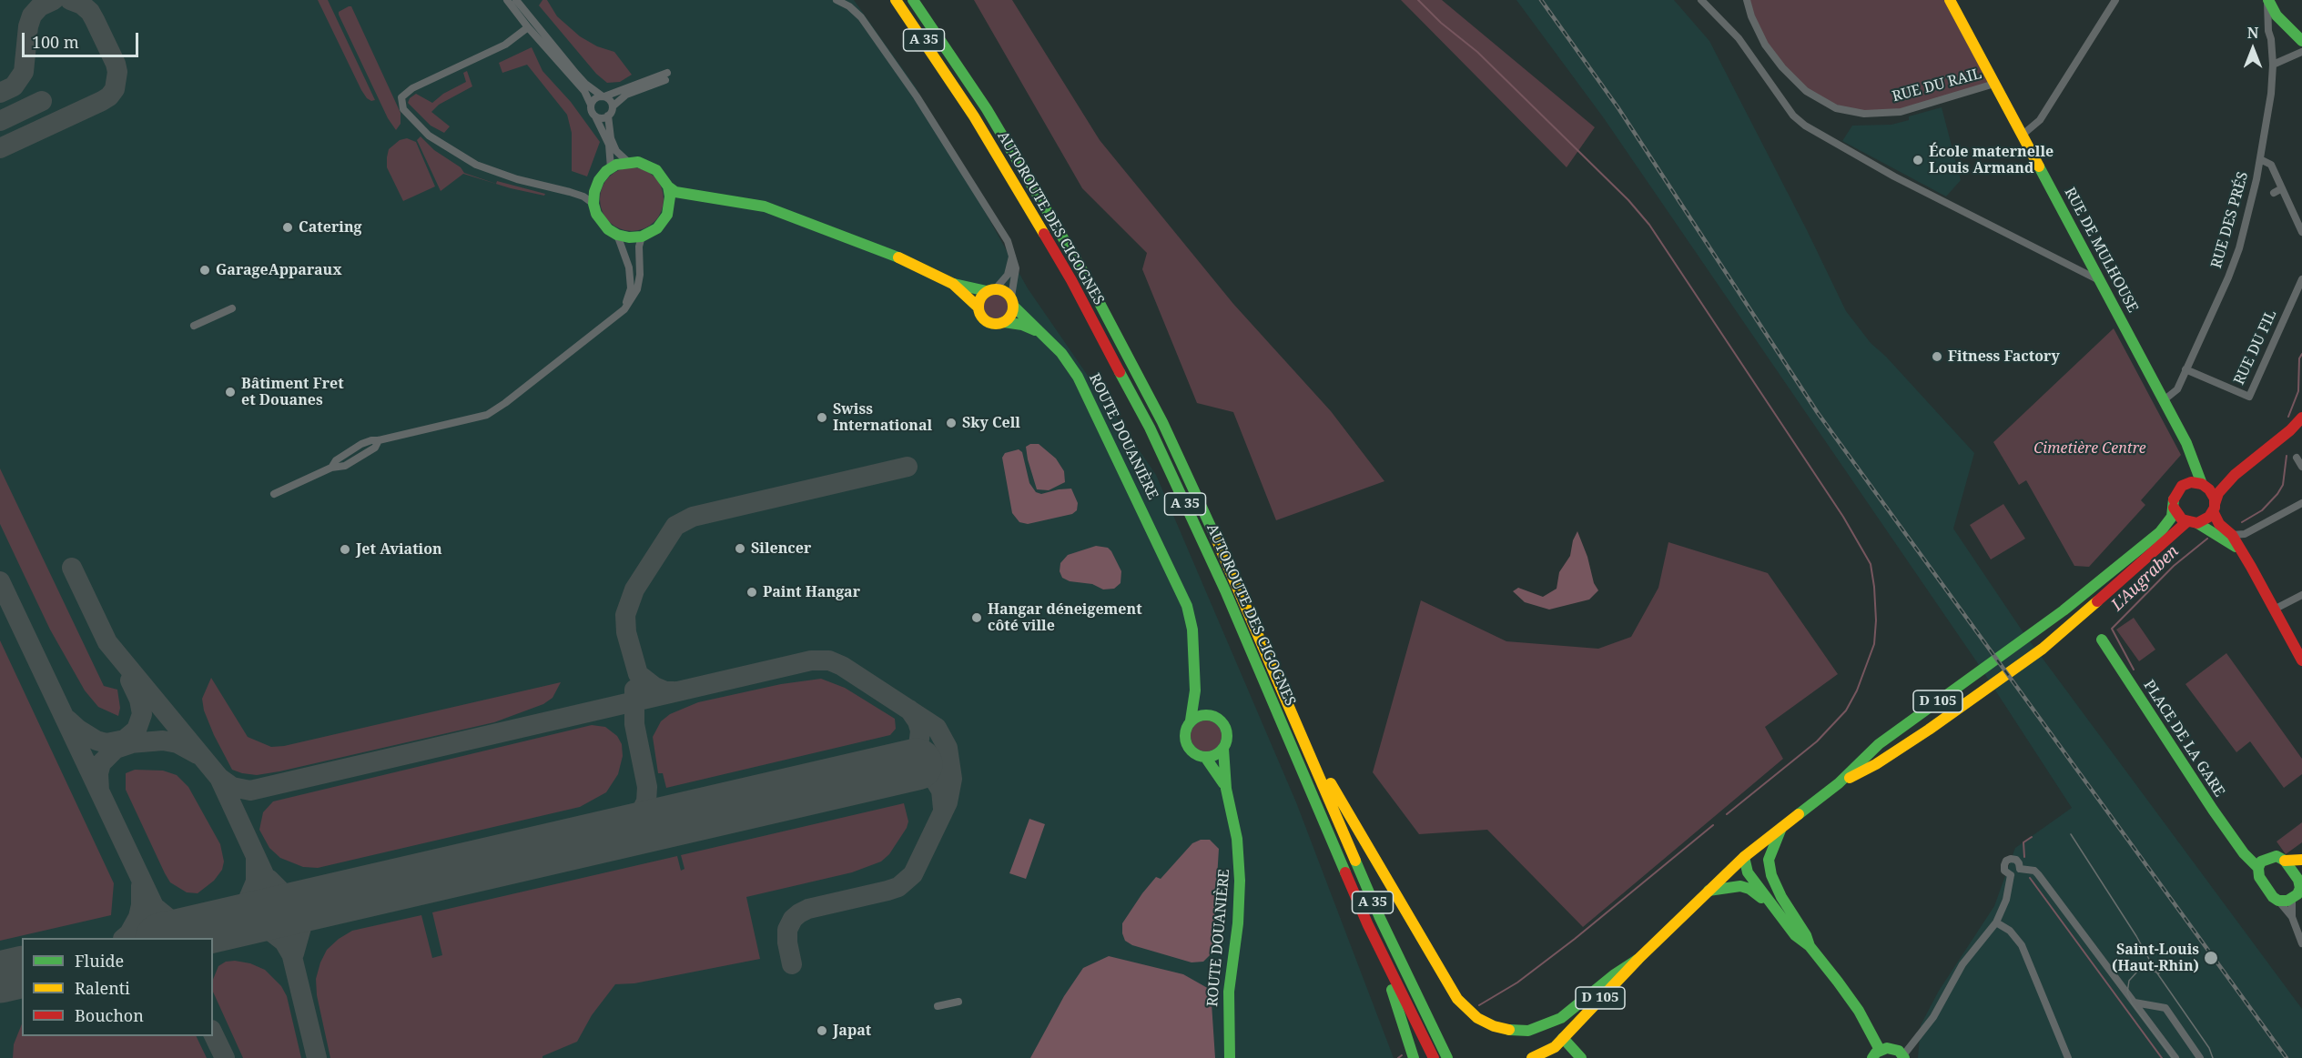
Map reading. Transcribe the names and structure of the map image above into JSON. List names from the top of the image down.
{
  "streets": {
    "main road": [
      "A 35",
      "AUTOROUTE DES CIGOGNES",
      "RUE DE MULHOUSE",
      "ROUTE DOUANIÈRE",
      "D 105",
      "PLACE DE LA GARE"
    ],
    "street": ["RUE DU RAIL", "RUE DES PRÉS", "RUE DU FIL"]
  },
  "crossings": [
    ["RUE DU RAIL", "RUE DE MULHOUSE"],
    ["RUE DES PRÉS", "RUE DE MULHOUSE"],
    ["RUE DES PRÉS", "RUE DU FIL"],
    ["RUE DE MULHOUSE", "D 105"]
  ],
  "water": ["L'Augraben"],
  "parks": ["Cimetière Centre"],
  "places": [
    "École maternelle Louis Armand",
    "Catering",
    "GarageApparaux",
    "Fitness Factory",
    "Bâtiment Fret et Douanes",
    "Swiss International",
    "Sky Cell",
    "Silencer",
    "Jet Aviation",
    "Paint Hangar",
    "Hangar déneigement côté ville",
    "Saint-Louis (Haut-Rhin)",
    "Japat"
  ],
  "legend": ["Fluide", "Ralenti", "Bouchon"],
  "scale_bar": "100 m",
  "north": "top"
}
